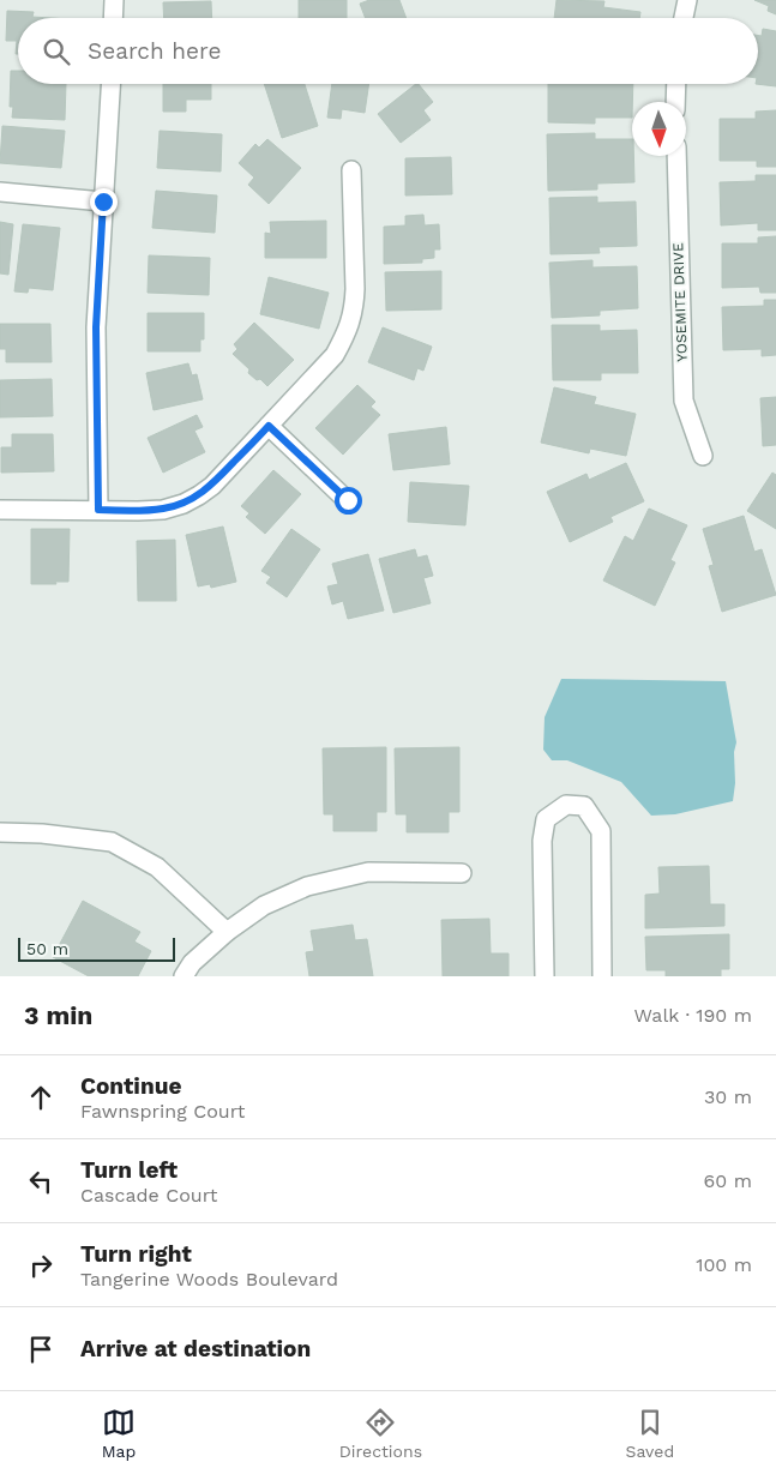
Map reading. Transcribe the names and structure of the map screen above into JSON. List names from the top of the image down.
{
  "streets": {
    "street": ["YOSEMITE DRIVE"]
  },
  "scale_bar": "50 m",
  "north": "bottom",
  "page": {
    "search": "Search here",
    "scale": "50 m",
    "heading": ["3 min", "Walk · 190 m"],
    "list": [
      ["Continue", "Fawnspring Court", "30 m"],
      ["Turn left", "Cascade Court", "60 m"],
      ["Turn right", "Tangerine Woods Boulevard", "100 m"],
      "Arrive at destination"
    ],
    "nav": ["Map", "Directions", "Saved"]
  }
}
